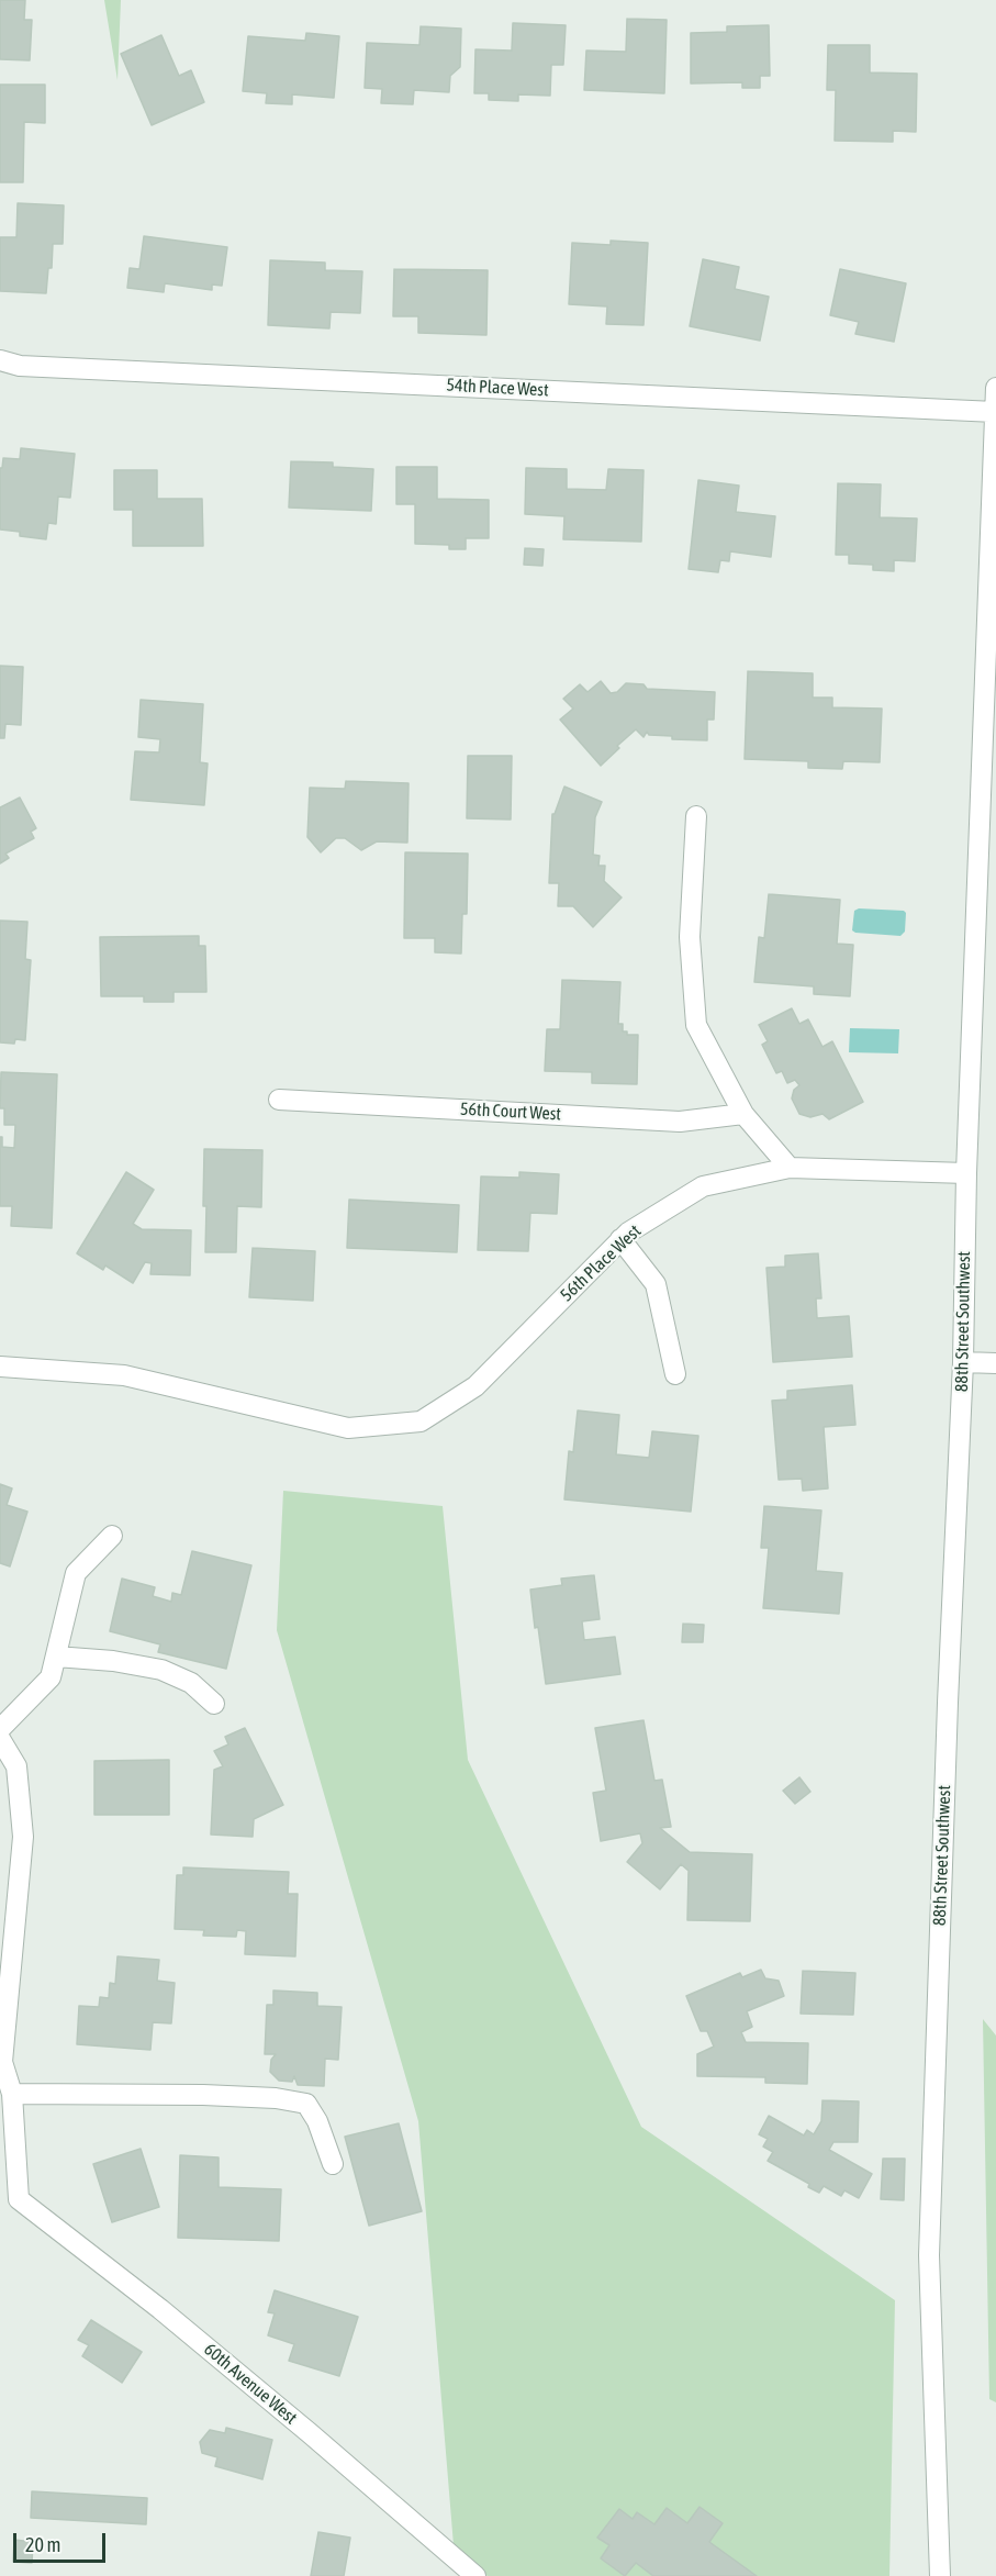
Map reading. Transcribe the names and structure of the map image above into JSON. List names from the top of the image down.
{
  "streets": {
    "street": [
      "54th Place West",
      "56th Court West",
      "56th Place West",
      "88th Street Southwest",
      "60th Avenue West"
    ]
  },
  "crossings": [
    ["54th Place West", "88th Street Southwest"],
    ["56th Place West", "88th Street Southwest"]
  ],
  "scale_bar": "20 m"
}
